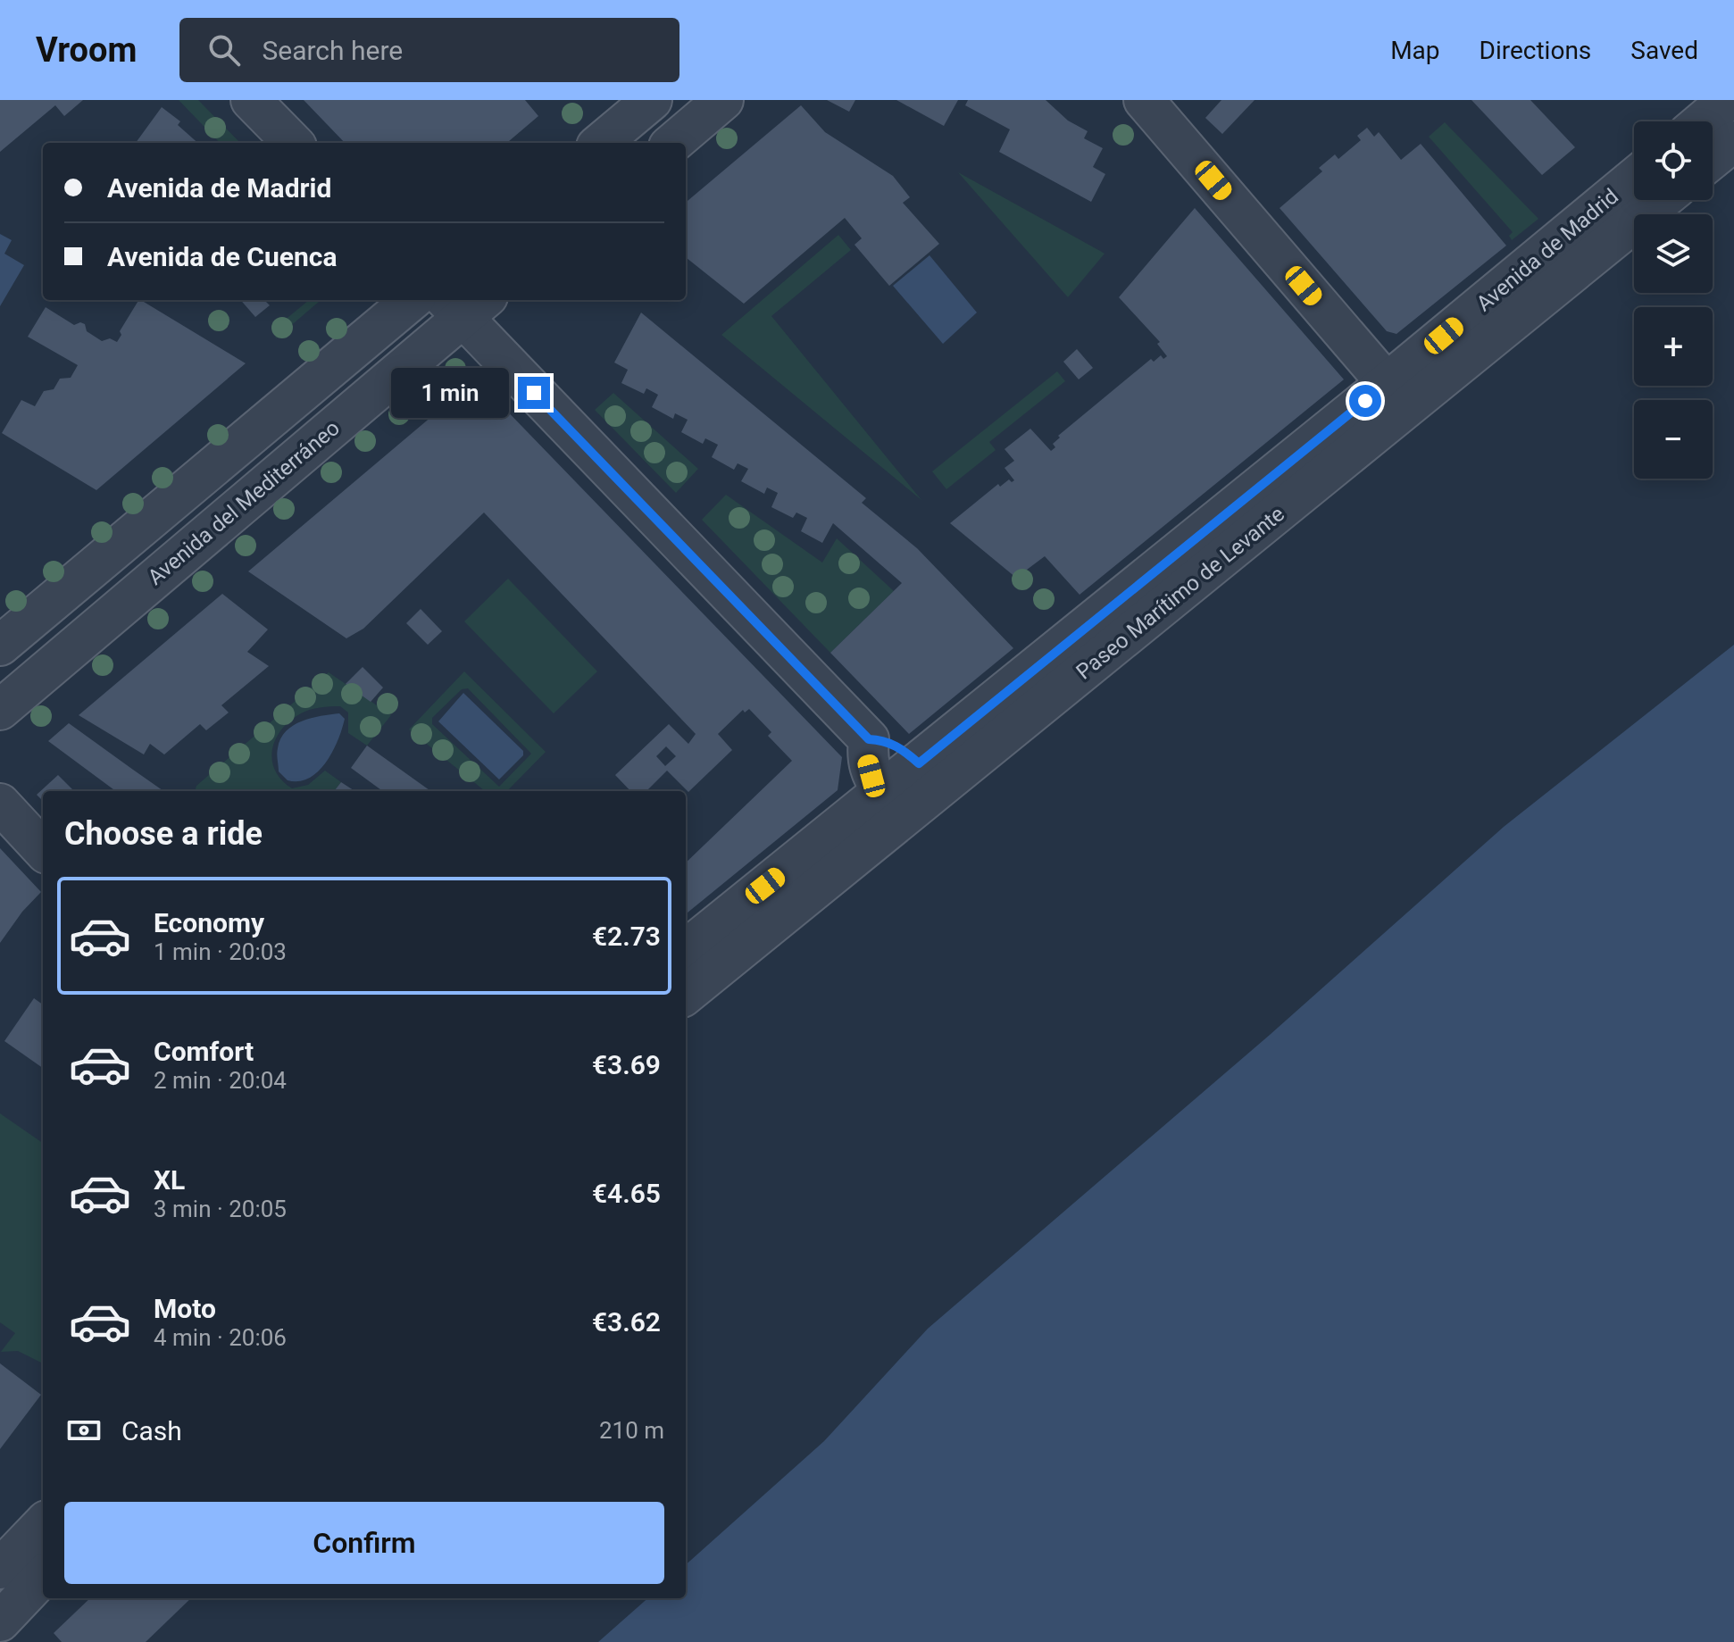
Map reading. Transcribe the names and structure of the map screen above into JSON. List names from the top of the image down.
{
  "streets": {
    "street": ["Avenida de Madrid", "Avenida del Mediterráneo", "Paseo Marítimo de Levante"]
  },
  "page": {
    "header": "Vroom",
    "search": "Search here",
    "nav": ["Map", "Directions", "Saved"],
    "map_buttons": ["+", "−"],
    "banner": ["Avenida de Madrid", "Avenida de Cuenca"],
    "bubble": "1 min",
    "heading": "Choose a ride",
    "list": [
      {
        "name": "Economy",
        "note": "1 min · 20:03",
        "value": "€2.73"
      },
      {
        "name": "Comfort",
        "note": "2 min · 20:04",
        "value": "€3.69"
      },
      {
        "name": "XL",
        "note": "3 min · 20:05",
        "value": "€4.65"
      },
      {
        "name": "Moto",
        "note": "4 min · 20:06",
        "value": "€3.62"
      }
    ],
    "pay": ["Cash", "210 m"],
    "buttons": "Confirm"
  }
}
